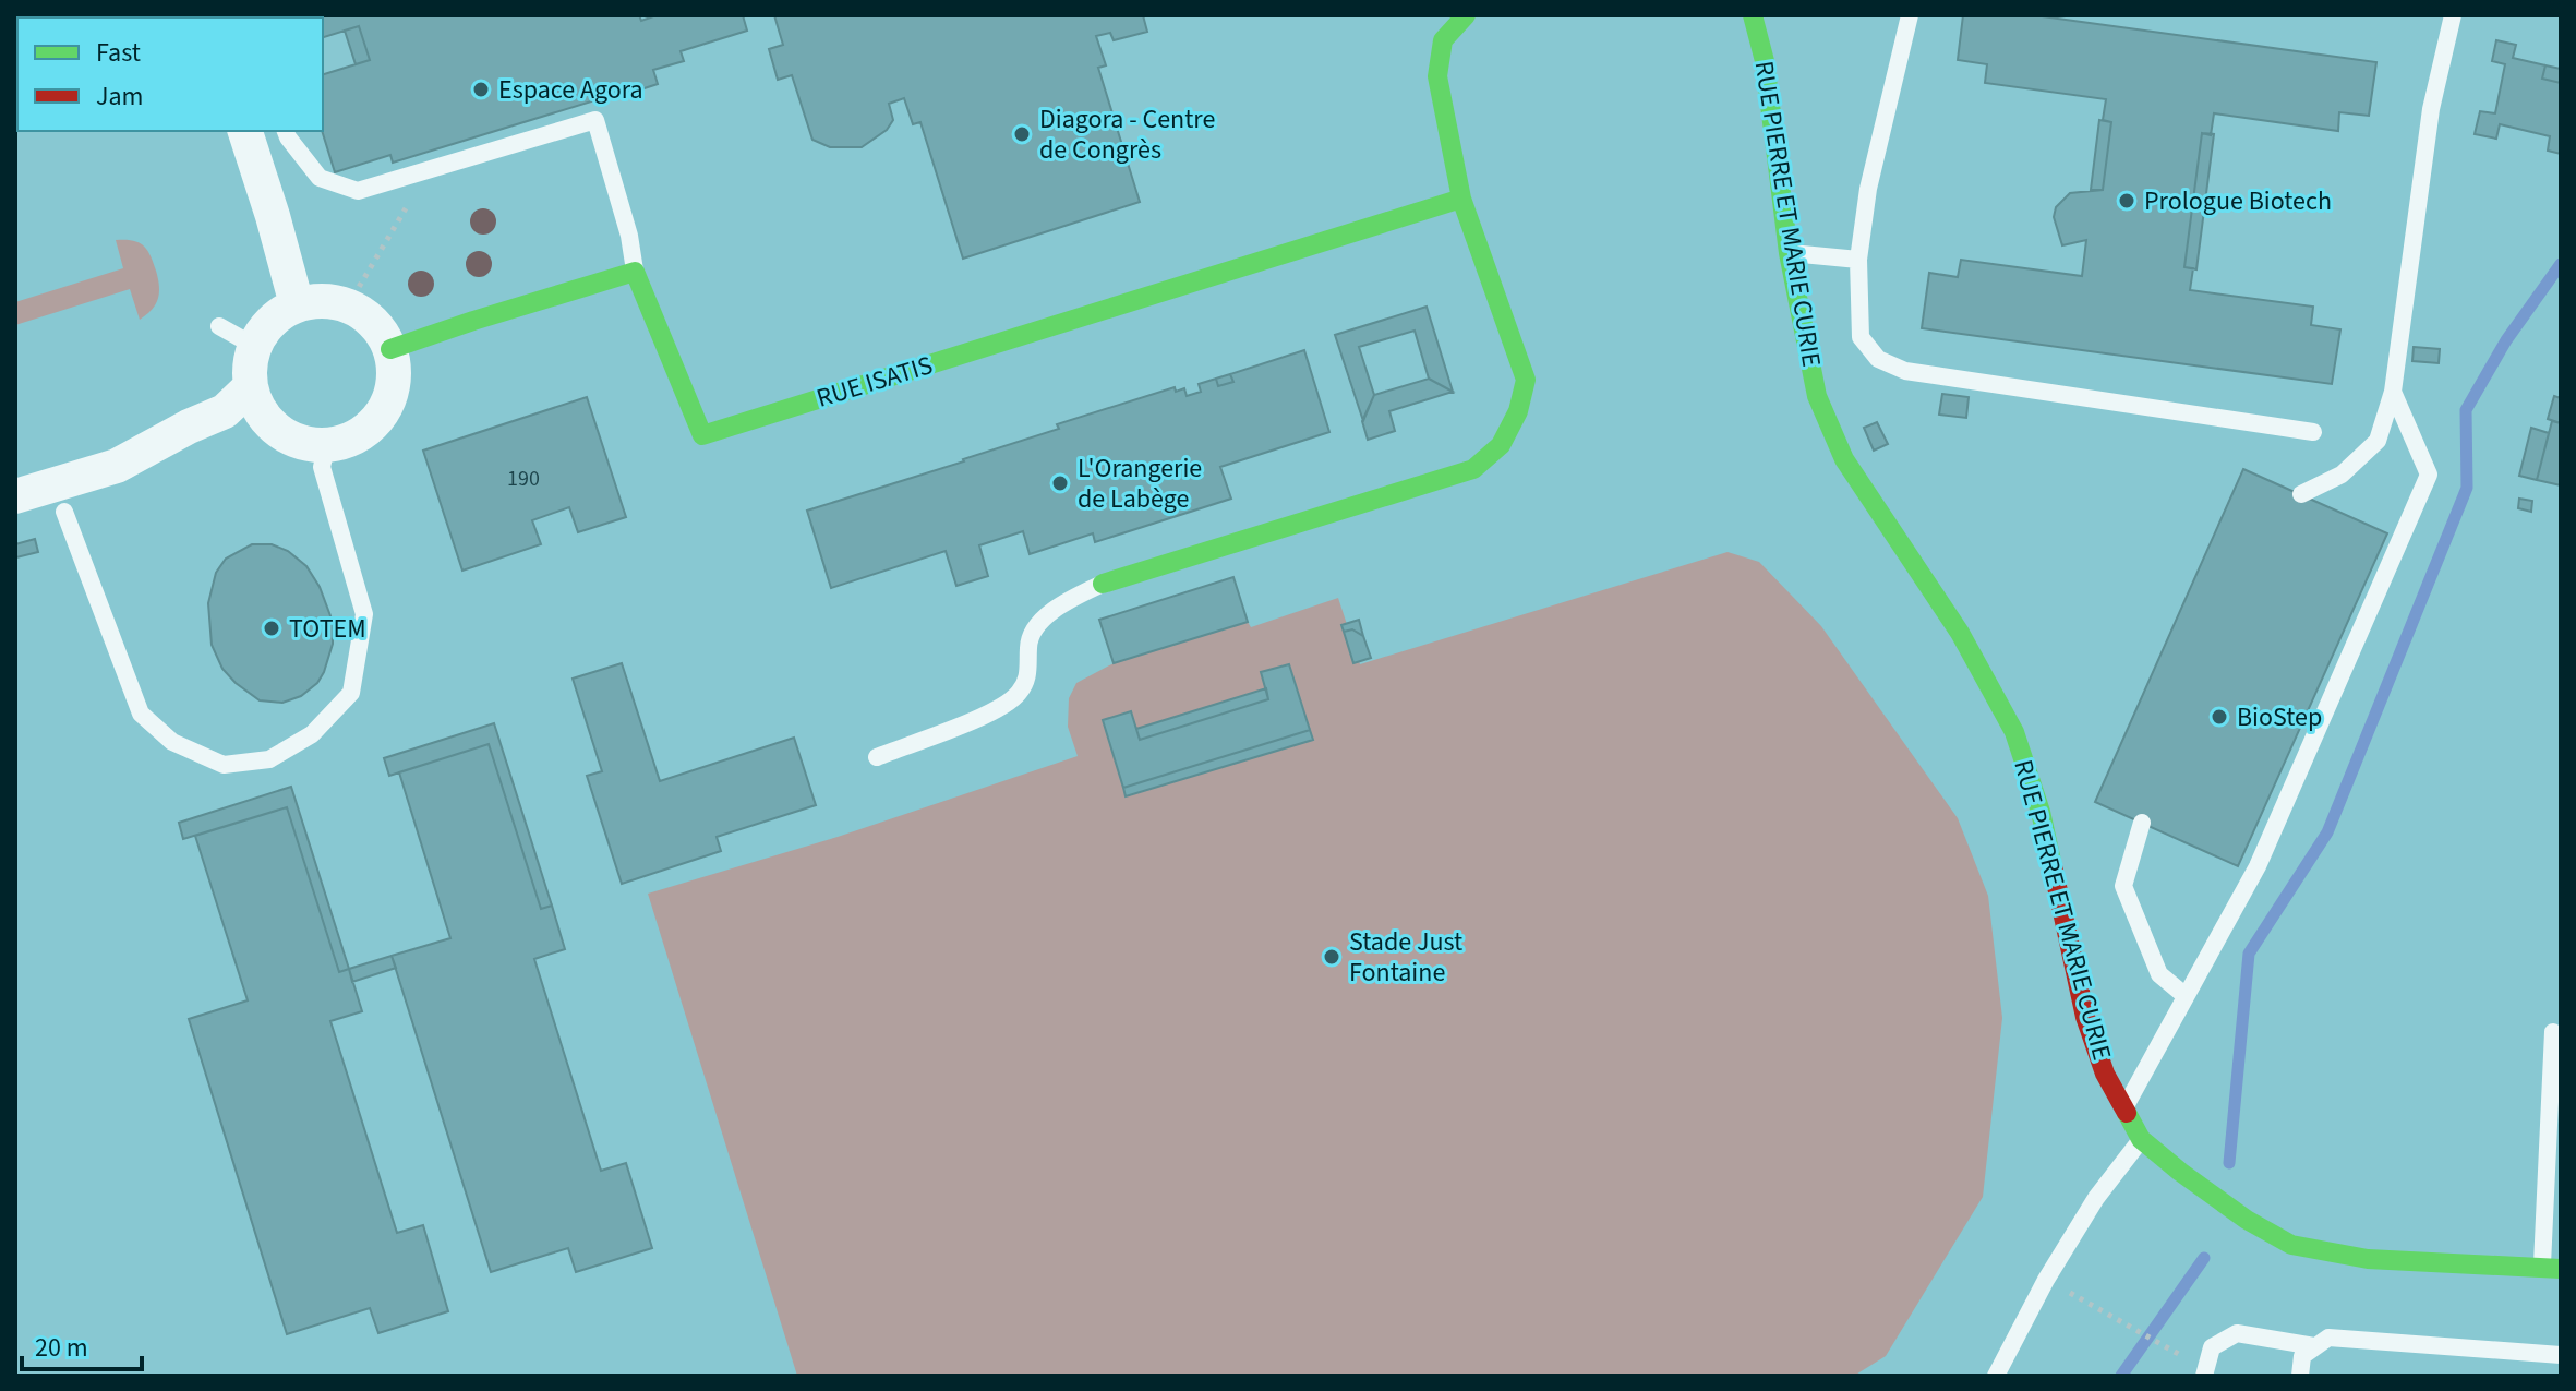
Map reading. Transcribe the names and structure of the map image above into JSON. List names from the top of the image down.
{
  "streets": {
    "street": ["RUE PIERRE ET MARIE CURIE", "RUE ISATIS"]
  },
  "places": [
    "Espace Agora",
    "Diagora - Centre de Congrès",
    "Prologue Biotech",
    "L'Orangerie de Labège",
    "TOTEM",
    "BioStep",
    "Stade Just Fontaine"
  ],
  "house_numbers": ["190"],
  "legend": ["Fast", "Jam"],
  "scale_bar": "20 m"
}
